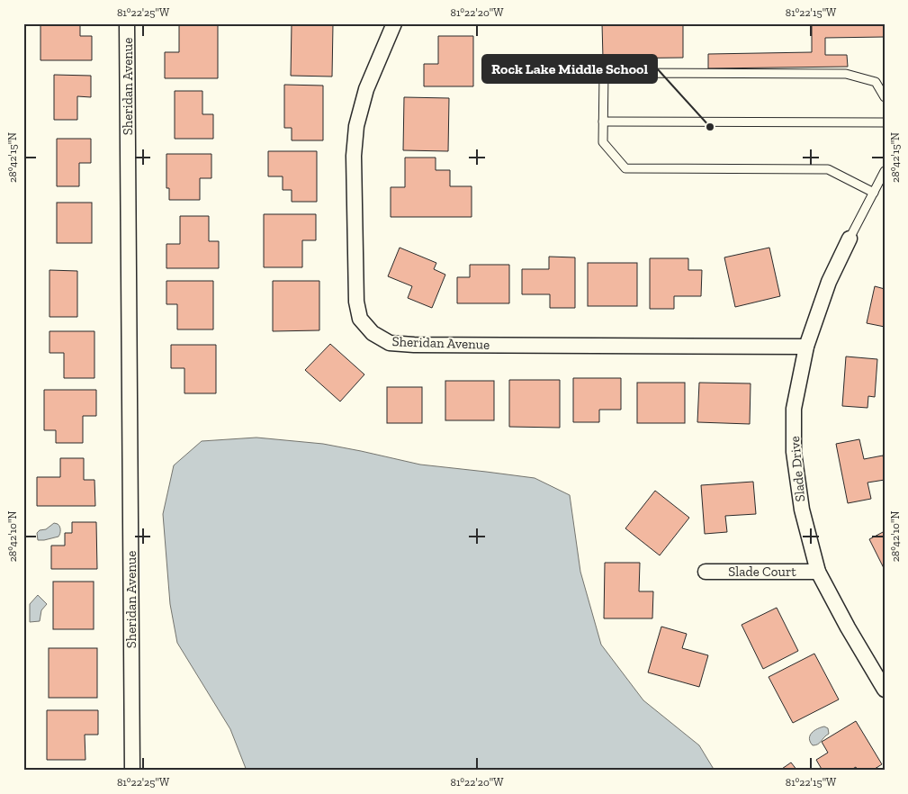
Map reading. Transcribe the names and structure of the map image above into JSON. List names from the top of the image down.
{
  "streets": {
    "street": ["Sheridan Avenue", "Slade Drive", "Slade Court"]
  },
  "crossings": [
    ["Sheridan Avenue", "Slade Drive"],
    ["Slade Drive", "Slade Court"]
  ],
  "places": ["Rock Lake Middle School"],
  "coordinates": [
    "81°22'25\"W",
    "81°22'20\"W",
    "81°22'15\"W",
    "28°42'15\"N",
    "28°42'10\"N"
  ]
}
